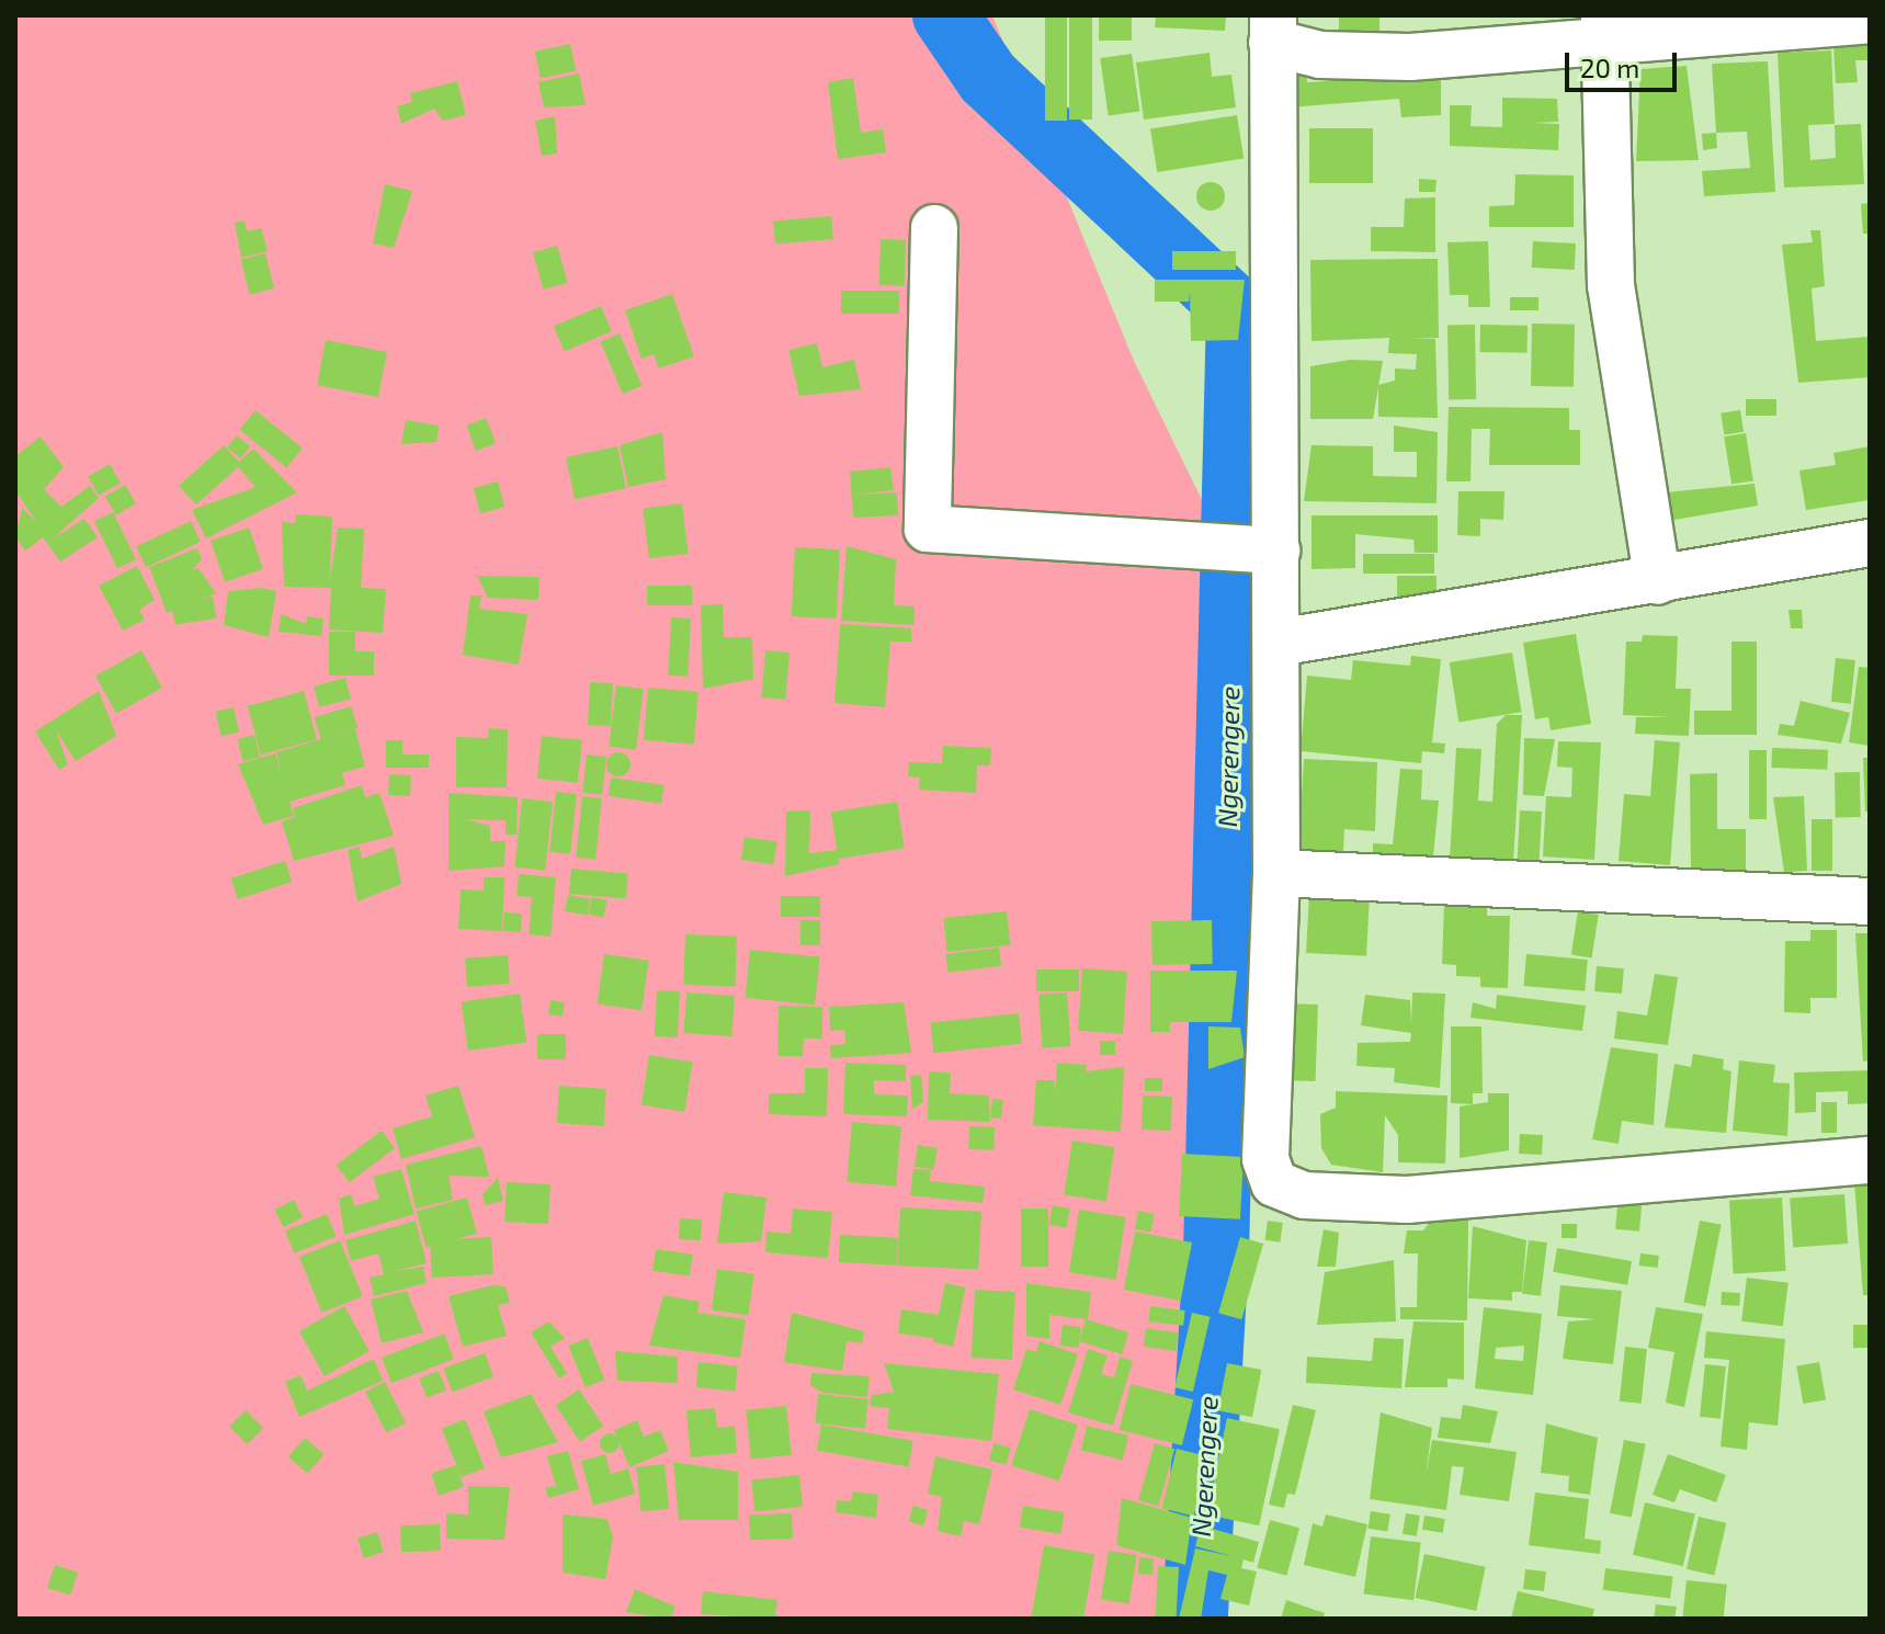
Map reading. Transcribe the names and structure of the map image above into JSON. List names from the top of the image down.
{
  "water": ["Ngerengere"],
  "scale_bar": "20 m"
}
